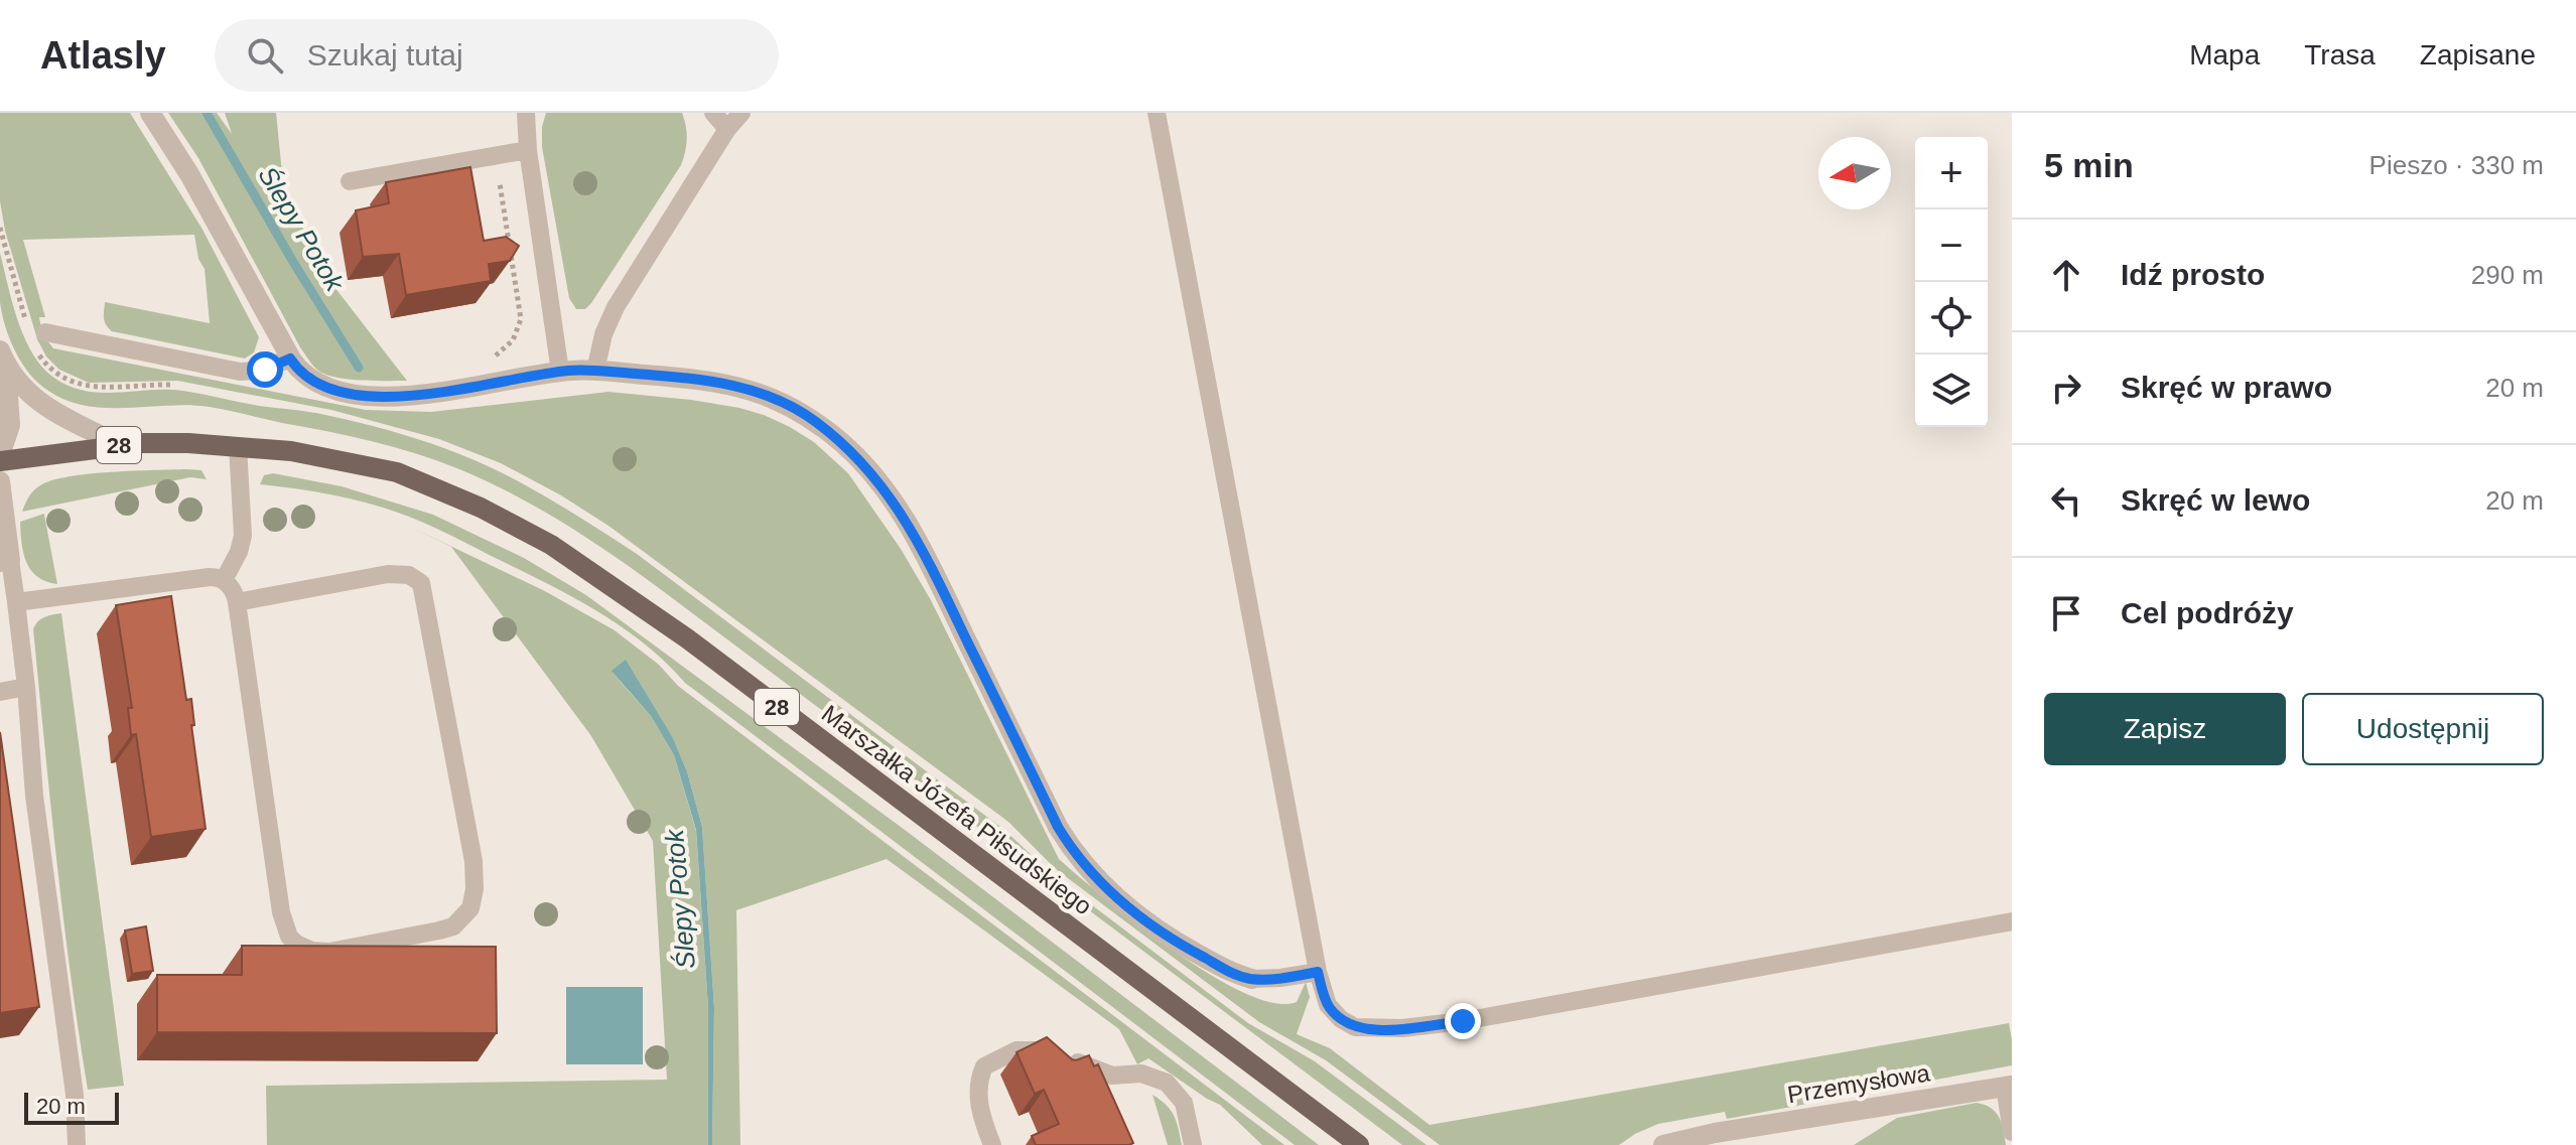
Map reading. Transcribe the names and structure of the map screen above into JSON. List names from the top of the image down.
{
  "streets": {
    "main road": ["28", "Marszałka Józefa Piłsudskiego"],
    "street": ["Przemysłowa"]
  },
  "water": ["Ślepy Potok"],
  "scale_bar": "20 m",
  "north": "left",
  "page": {
    "header": "Atlasly",
    "search": "Szukaj tutaj",
    "nav": ["Mapa", "Trasa", "Zapisane"],
    "heading": ["5 min", "Pieszo · 330 m"],
    "map_buttons": ["+", "−"],
    "list": [
      ["Idź prosto", "290 m"],
      ["Skręć w prawo", "20 m"],
      ["Skręć w lewo", "20 m"],
      "Cel podróży"
    ],
    "buttons": ["Zapisz", "Udostępnij"],
    "scale": "20 m"
  }
}
